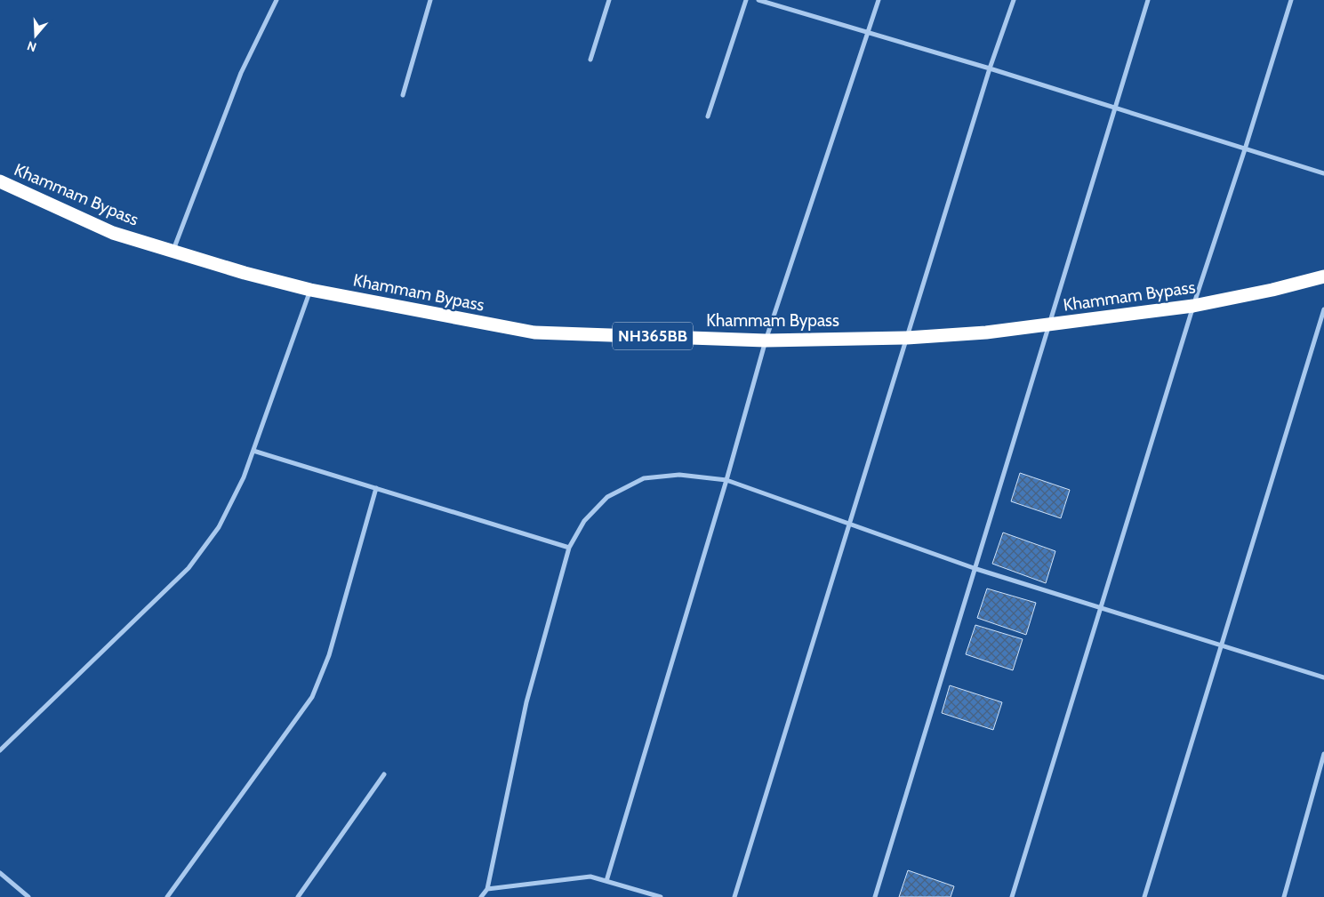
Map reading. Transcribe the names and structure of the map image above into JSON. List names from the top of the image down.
{
  "streets": {
    "highway": ["Khammam Bypass", "NH365BB"]
  },
  "north": "bottom"
}
